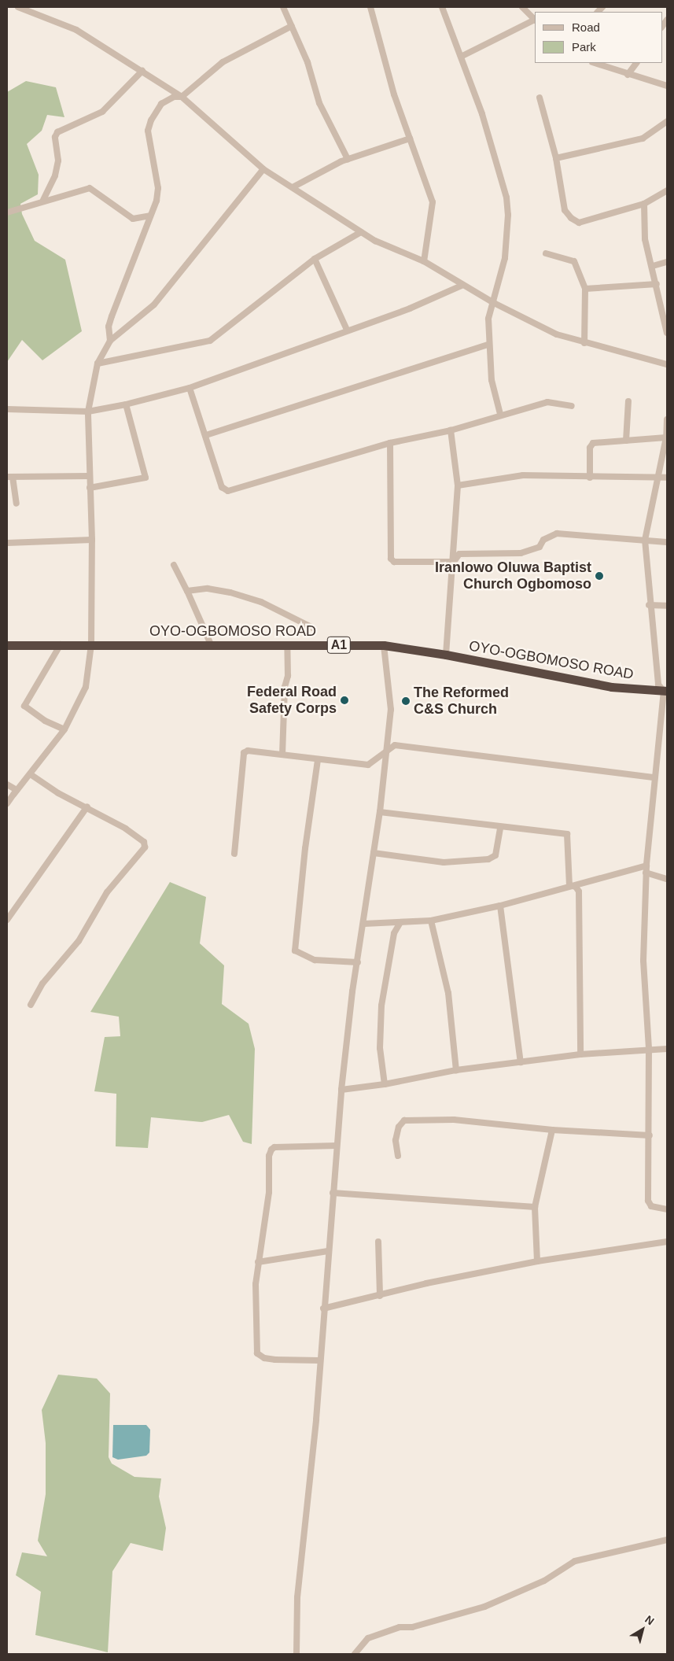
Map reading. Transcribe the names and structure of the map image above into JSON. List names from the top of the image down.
{
  "streets": {
    "highway": ["OYO-OGBOMOSO ROAD", "A1"]
  },
  "places": ["Iranlowo Oluwa Baptist Church Ogbomoso", "Federal Road Safety Corps", "The Reformed C&S Church"],
  "legend": ["Road", "Park"],
  "north": "top right"
}
